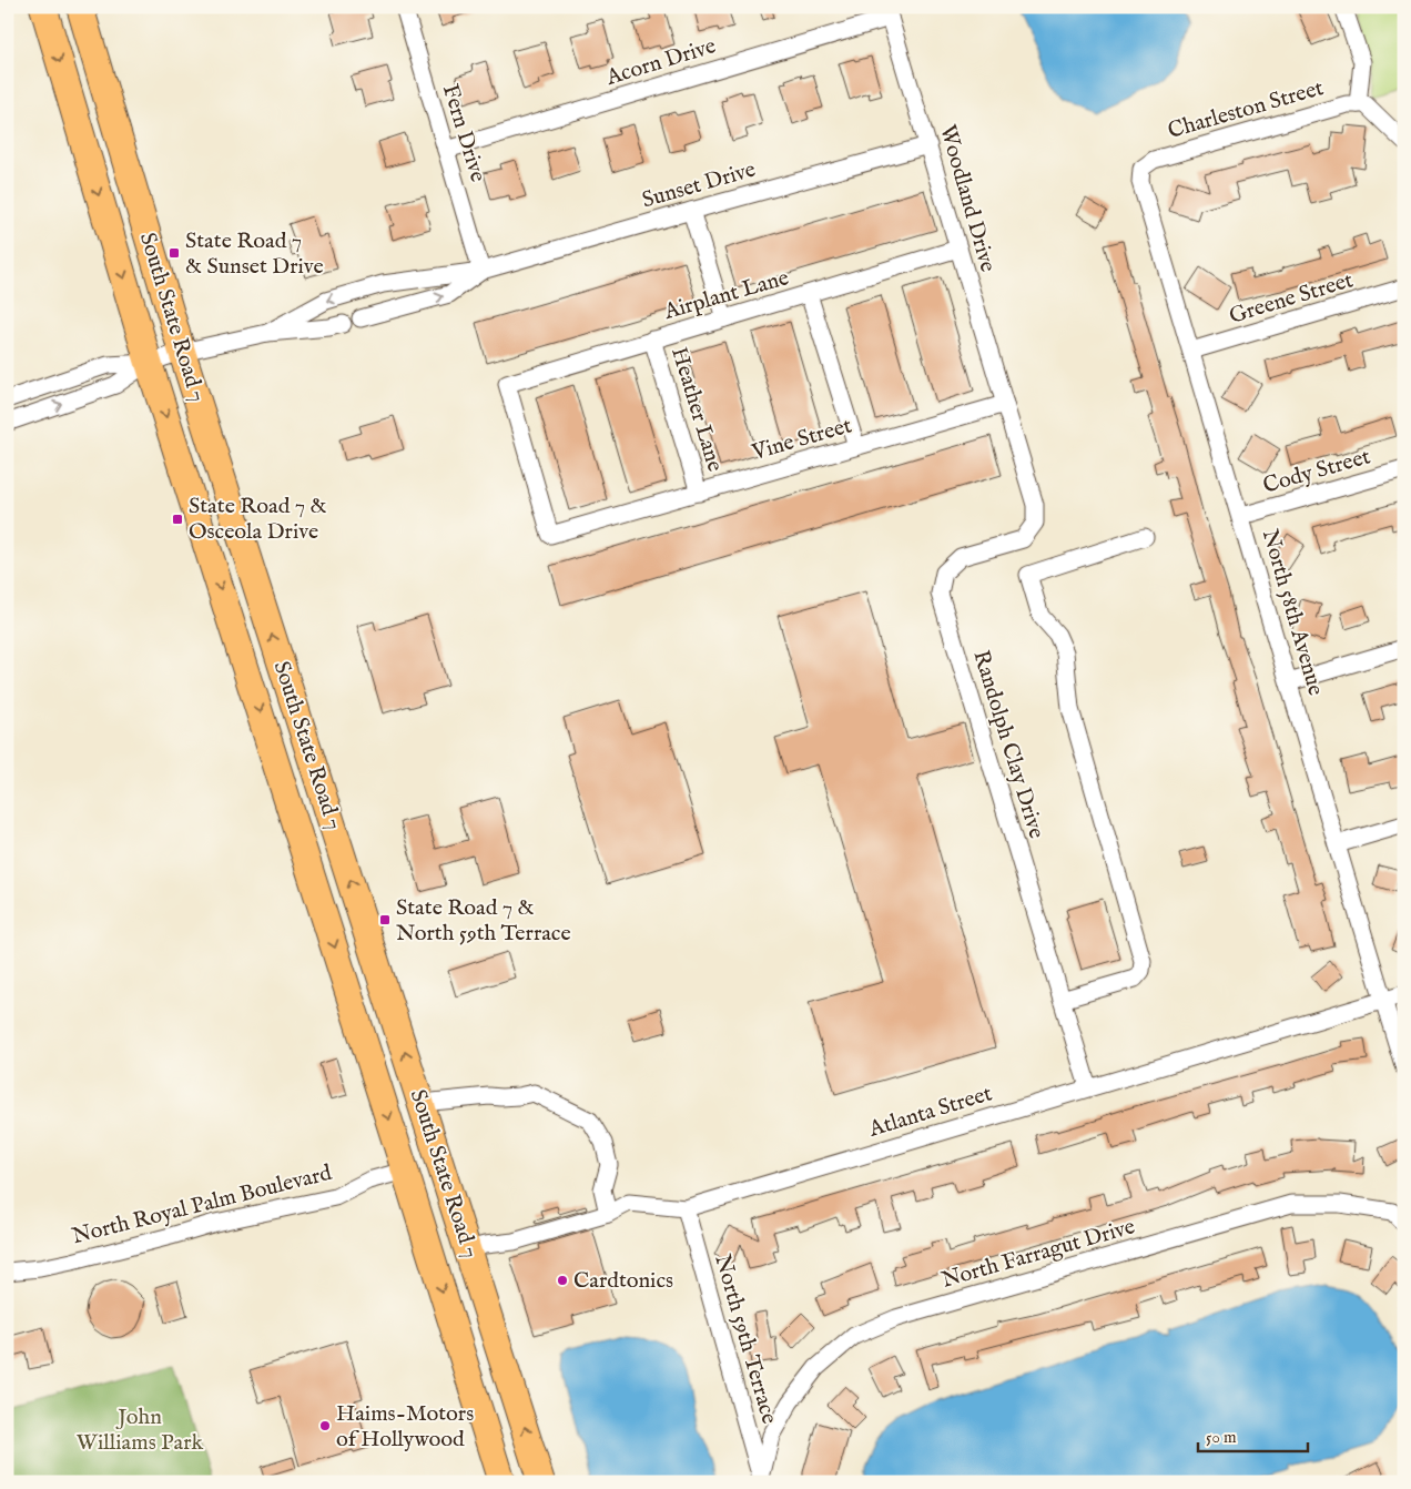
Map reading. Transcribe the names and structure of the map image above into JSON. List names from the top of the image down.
{
  "streets": {
    "main road": ["South State Road 7"],
    "street": [
      "Acorn Drive",
      "Charleston Street",
      "Fern Drive",
      "Sunset Drive",
      "Woodland Drive",
      "Airplant Lane",
      "Greene Street",
      "Heather Lane",
      "Vine Street",
      "Cody Street",
      "North 58th Avenue",
      "Randolph Clay Drive",
      "Atlanta Street",
      "North Royal Palm Boulevard",
      "North Farragut Drive",
      "North 59th Terrace"
    ]
  },
  "crossings": [
    ["Acorn Drive", "Fern Drive"],
    ["Acorn Drive", "Woodland Drive"],
    ["Charleston Street", "North 58th Avenue"],
    ["Fern Drive", "Sunset Drive"],
    ["Sunset Drive", "Woodland Drive"],
    ["Sunset Drive", "South State Road 7"],
    ["Woodland Drive", "Airplant Lane"],
    ["Woodland Drive", "Vine Street"],
    ["Woodland Drive", "Randolph Clay Drive"],
    ["Airplant Lane", "Heather Lane"],
    ["Airplant Lane", "Vine Street"],
    ["Greene Street", "North 58th Avenue"],
    ["South State Road 7", "Atlanta Street"],
    ["South State Road 7", "North Royal Palm Boulevard"],
    ["Heather Lane", "Vine Street"],
    ["Vine Street", "Randolph Clay Drive"],
    ["Cody Street", "North 58th Avenue"],
    ["North 58th Avenue", "Atlanta Street"],
    ["Randolph Clay Drive", "Atlanta Street"],
    ["Atlanta Street", "North 59th Terrace"],
    ["North Farragut Drive", "North 59th Terrace"]
  ],
  "parks": ["John Williams Park"],
  "places": {
    "transit": ["State Road 7 & Sunset Drive", "State Road 7 & Osceola Drive", "State Road 7 & North 59th Terrace"],
    "other": ["Cardtonics", "Haims-Motors of Hollywood"]
  },
  "scale_bar": "50 m"
}
